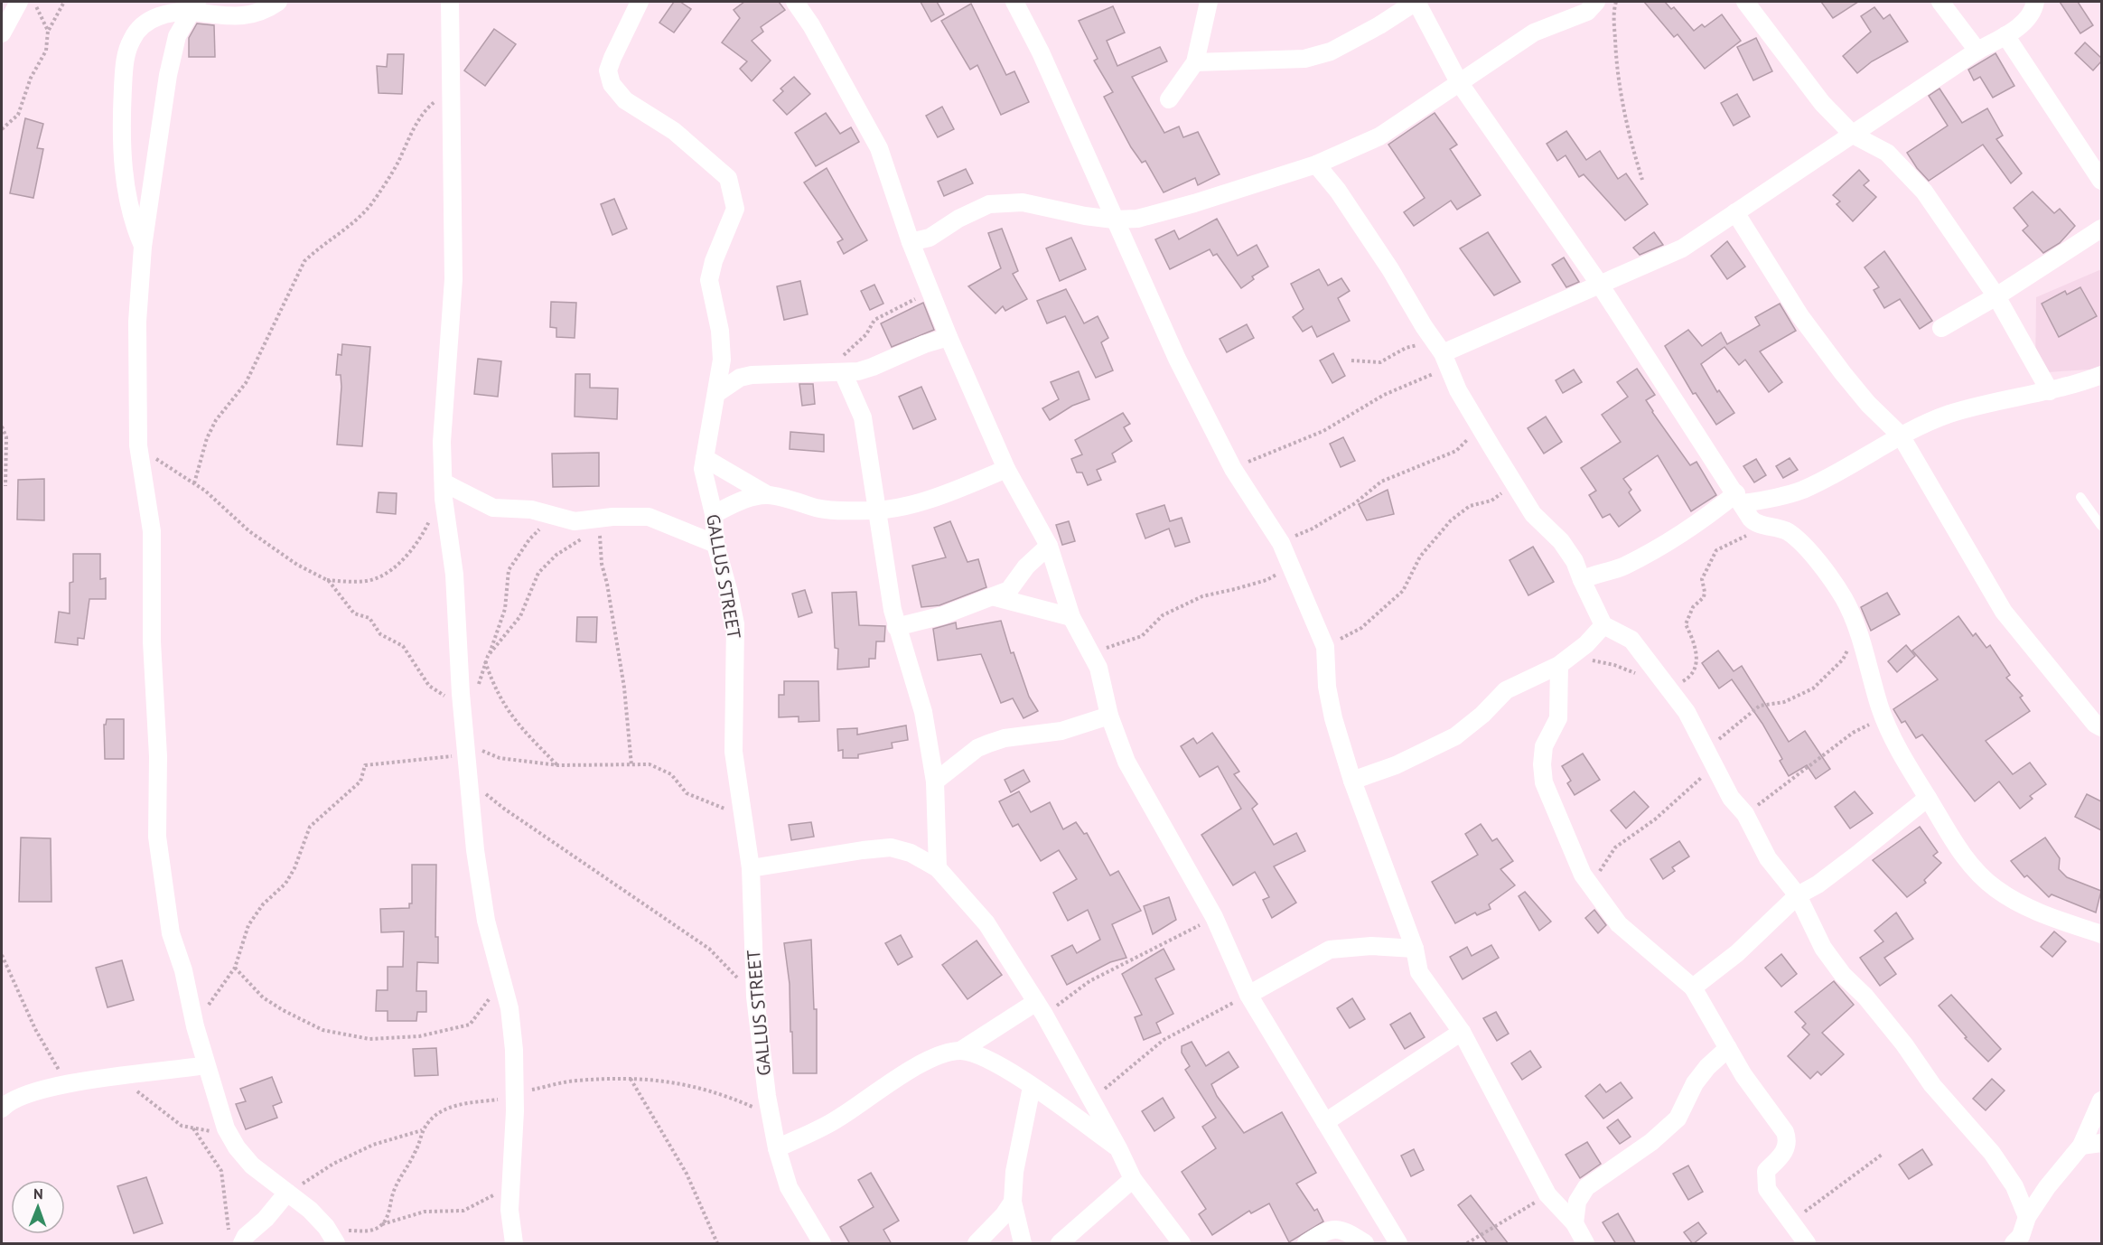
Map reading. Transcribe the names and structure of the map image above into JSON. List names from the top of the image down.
{
  "streets": {
    "street": ["GALLUS STREET"]
  },
  "north": "top"
}
